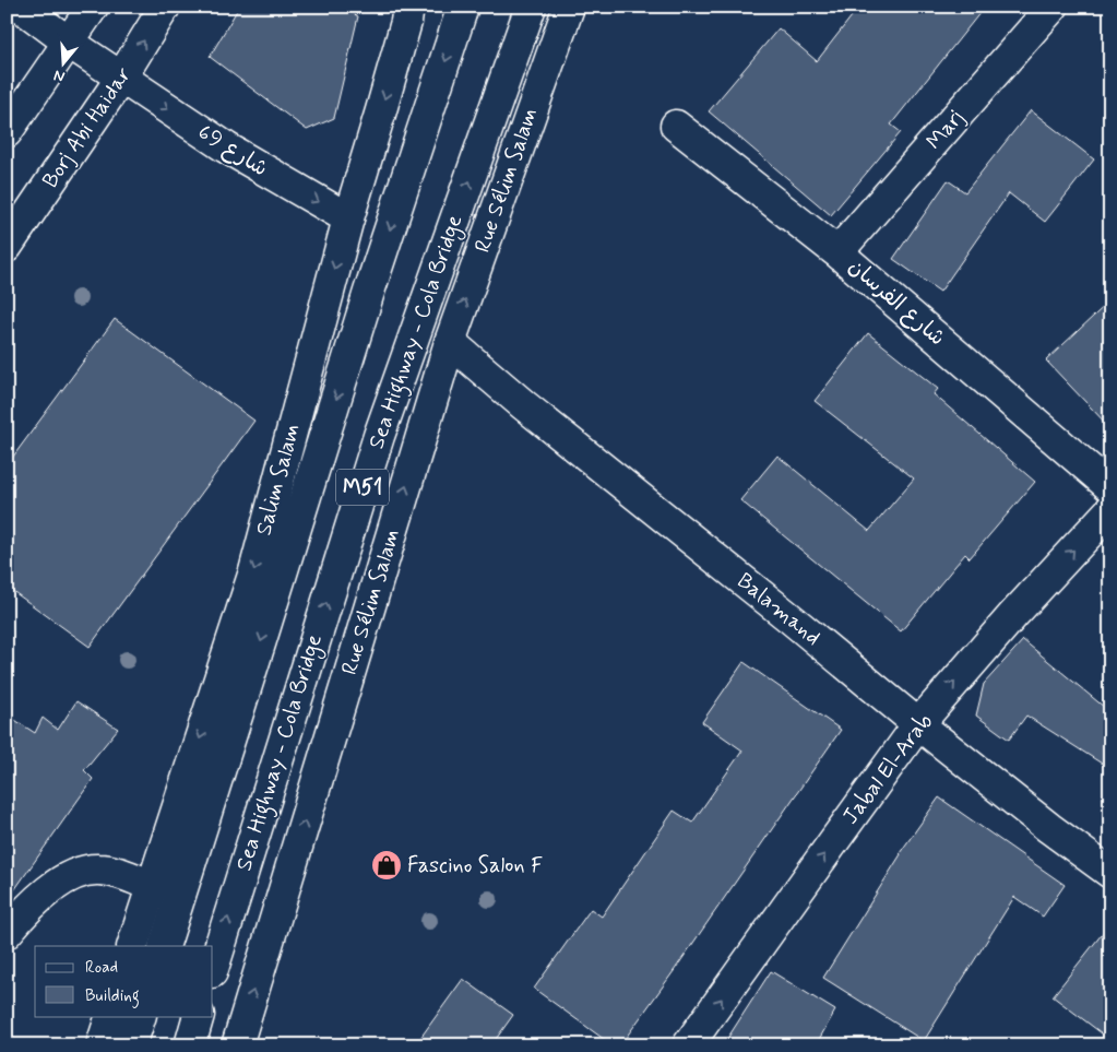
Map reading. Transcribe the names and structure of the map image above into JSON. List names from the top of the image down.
{
  "streets": {
    "main road": [
      "Borj Abi Haidar",
      "Marj",
      "شارع 69",
      "Rue Sélim Salam",
      "شارع الفرسان",
      "Sea Highway - Cola Bridge",
      "Salim Salam",
      "M51",
      "Balamand",
      "Jabal El-Arab"
    ]
  },
  "crossings": [
    ["Borj Abi Haidar", "شارع 69"],
    ["Marj", "شارع الفرسان"],
    ["شارع 69", "Salim Salam"],
    ["Rue Sélim Salam", "Balamand"],
    ["Balamand", "Jabal El-Arab"]
  ],
  "one_way": ["شارع 69", "Jabal El-Arab"],
  "places": {
    "shop": ["Fascino Salon F"]
  },
  "legend": ["Road", "Building"],
  "north": "bottom"
}
